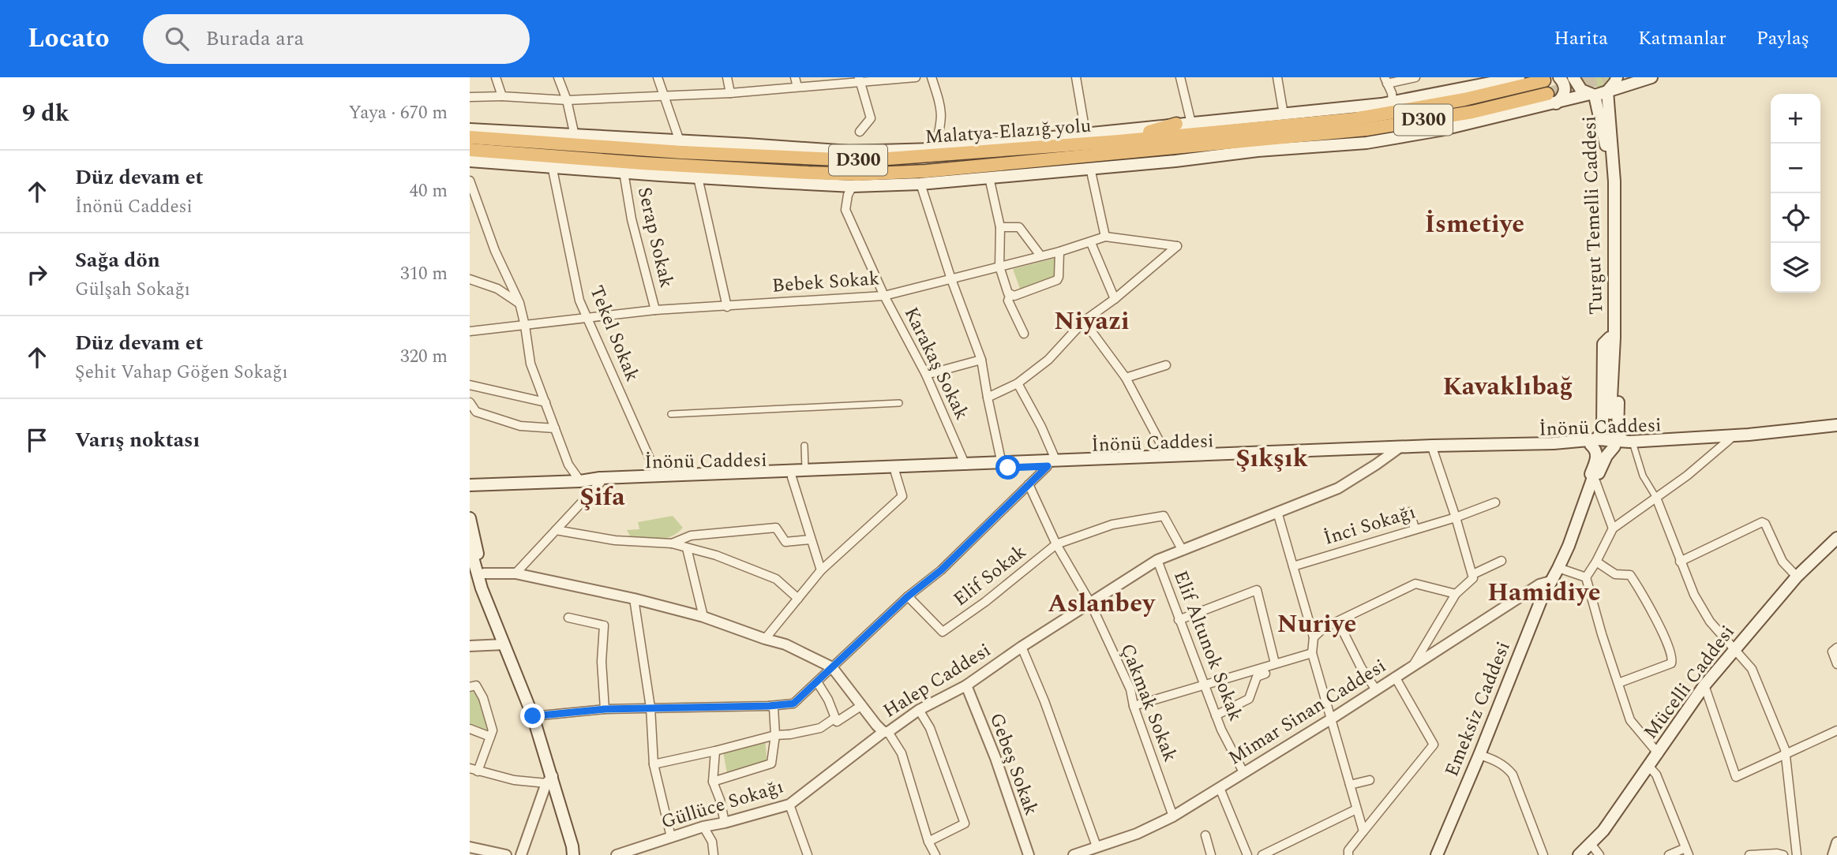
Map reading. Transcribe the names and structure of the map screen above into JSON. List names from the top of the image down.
{
  "streets": {
    "highway": ["D300", "Malatya-Elazığ yolu"],
    "main road": [
      "Turgut Temelli Caddesi",
      "İnönü Caddesi",
      "Mücelli Caddesi",
      "Emeksiz Caddesi"
    ],
    "street": [
      "Serap Sokak",
      "Bebek Sokak",
      "Tekel Sokak",
      "Karakaş Sokak",
      "İnci Sokağı",
      "Elif Sokak",
      "Elif Altunok Sokak",
      "Halep Caddesi",
      "Çakmak Sokak",
      "Mimar Sinan Caddesi",
      "Gebeş Sokak",
      "Güllüce Sokağı"
    ]
  },
  "crossings": [
    ["Turgut Temelli Caddesi", "İnönü Caddesi"],
    ["Serap Sokak", "Bebek Sokak"],
    ["Bebek Sokak", "Tekel Sokak"],
    ["Bebek Sokak", "Karakaş Sokak"],
    ["Tekel Sokak", "İnönü Caddesi"],
    ["Karakaş Sokak", "İnönü Caddesi"],
    ["İnönü Caddesi", "Halep Caddesi"],
    ["İnönü Caddesi", "Emeksiz Caddesi"],
    ["Elif Sokak", "Halep Caddesi"],
    ["Elif Sokak", "Çakmak Sokak"],
    ["Elif Altunok Sokak", "Halep Caddesi"],
    ["Elif Altunok Sokak", "Mimar Sinan Caddesi"],
    ["Halep Caddesi", "Çakmak Sokak"],
    ["Halep Caddesi", "Gebeş Sokak"],
    ["Halep Caddesi", "Güllüce Sokağı"],
    ["Çakmak Sokak", "Mimar Sinan Caddesi"],
    ["Emeksiz Caddesi", "Mimar Sinan Caddesi"]
  ],
  "districts": [
    "İsmetiye",
    "Niyazi",
    "Kavaklıbağ",
    "Şıkşık",
    "Şifa",
    "Hamidiye",
    "Aslanbey",
    "Nuriye"
  ],
  "page": {
    "header": "Locato",
    "search": "Burada ara",
    "nav": ["Harita", "Katmanlar", "Paylaş"],
    "heading": ["9 dk", "Yaya · 670 m"],
    "map_buttons": ["+", "−"],
    "list": [
      ["Düz devam et", "İnönü Caddesi", "40 m"],
      ["Sağa dön", "Gülşah Sokağı", "310 m"],
      ["Düz devam et", "Şehit Vahap Göğen Sokağı", "320 m"],
      "Varış noktası"
    ]
  }
}
